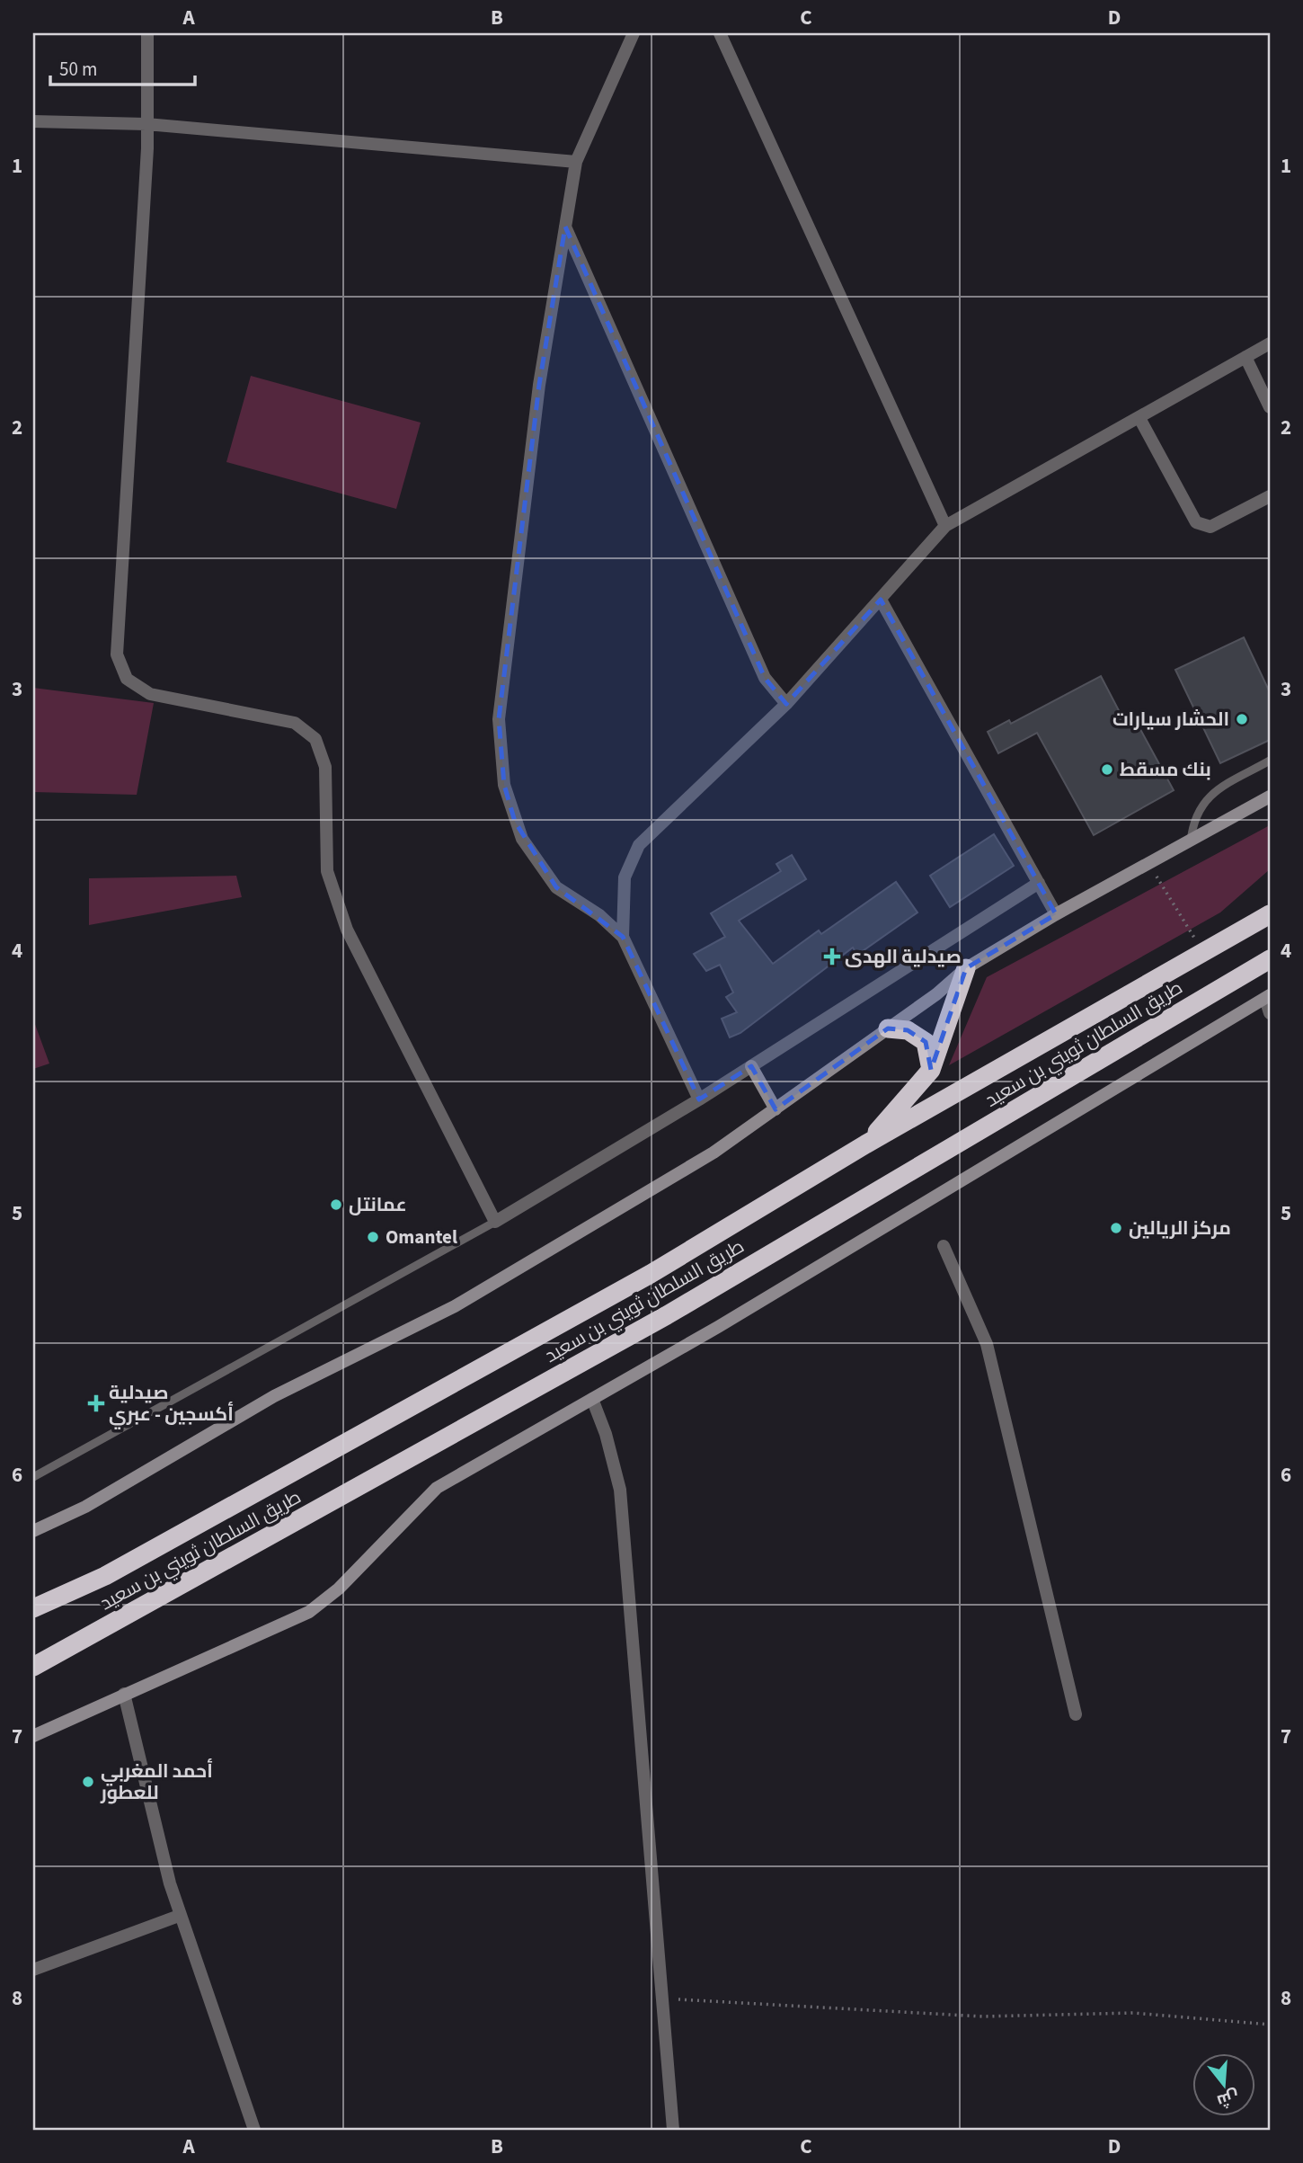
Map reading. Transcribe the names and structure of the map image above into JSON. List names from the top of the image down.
{
  "streets": {
    "highway": ["طريق السلطان ثويني بن سعيد"]
  },
  "places": {
    "other": [
      "الحشار سيارات",
      "بنك مسقط",
      "عمانتل",
      "مركز الريالين",
      "Omantel",
      "أحمد المغربي للعطور"
    ],
    "health": ["صيدلية الهدى", "صيدلية أكسجين - عبري"]
  },
  "scale_bar": "50 m",
  "north": "bottom",
  "grid": {
    "columns": [
      "A",
      "B",
      "C",
      "D"
    ],
    "rows": [
      "1",
      "2",
      "3",
      "4",
      "5",
      "6",
      "7",
      "8"
    ]
  }
}
